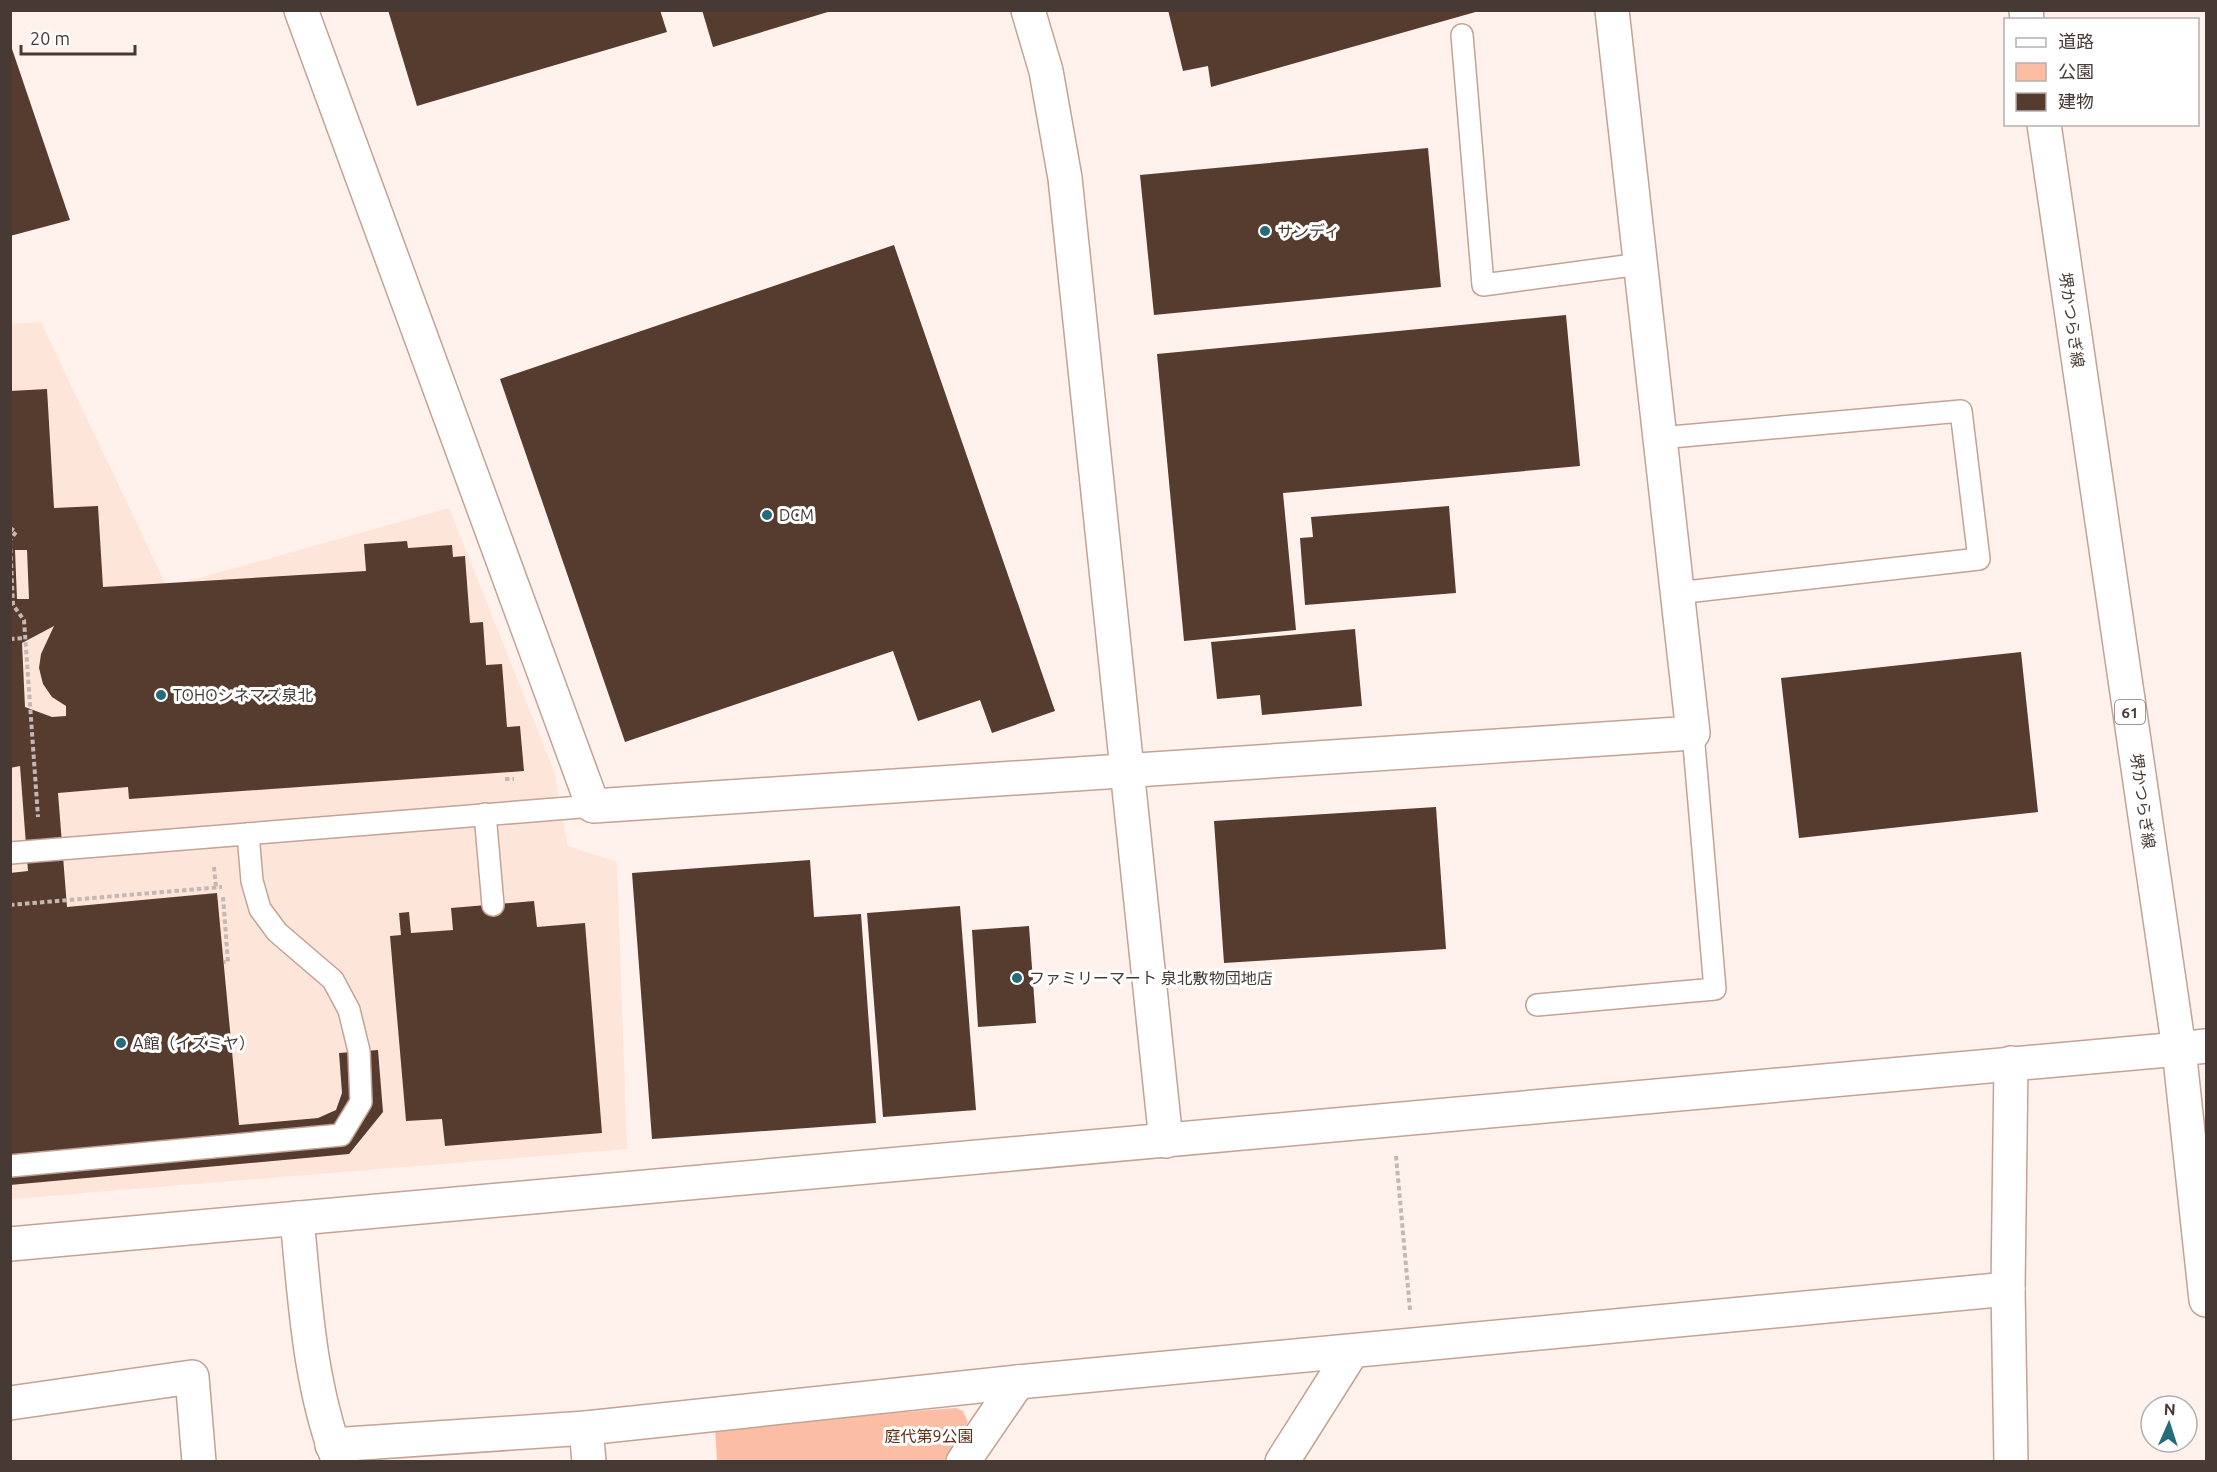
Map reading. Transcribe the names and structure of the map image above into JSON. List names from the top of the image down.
{
  "streets": {
    "street": ["堺かつらぎ線", "61"]
  },
  "parks": ["庭代第9公園"],
  "places": [
    "サンディ",
    "DCM",
    "TOHOシネマズ泉北",
    "ファミリーマート 泉北敷物団地店",
    "A館（イズミヤ）"
  ],
  "legend": ["道路", "公園", "建物"],
  "scale_bar": "20 m",
  "north": "top"
}
